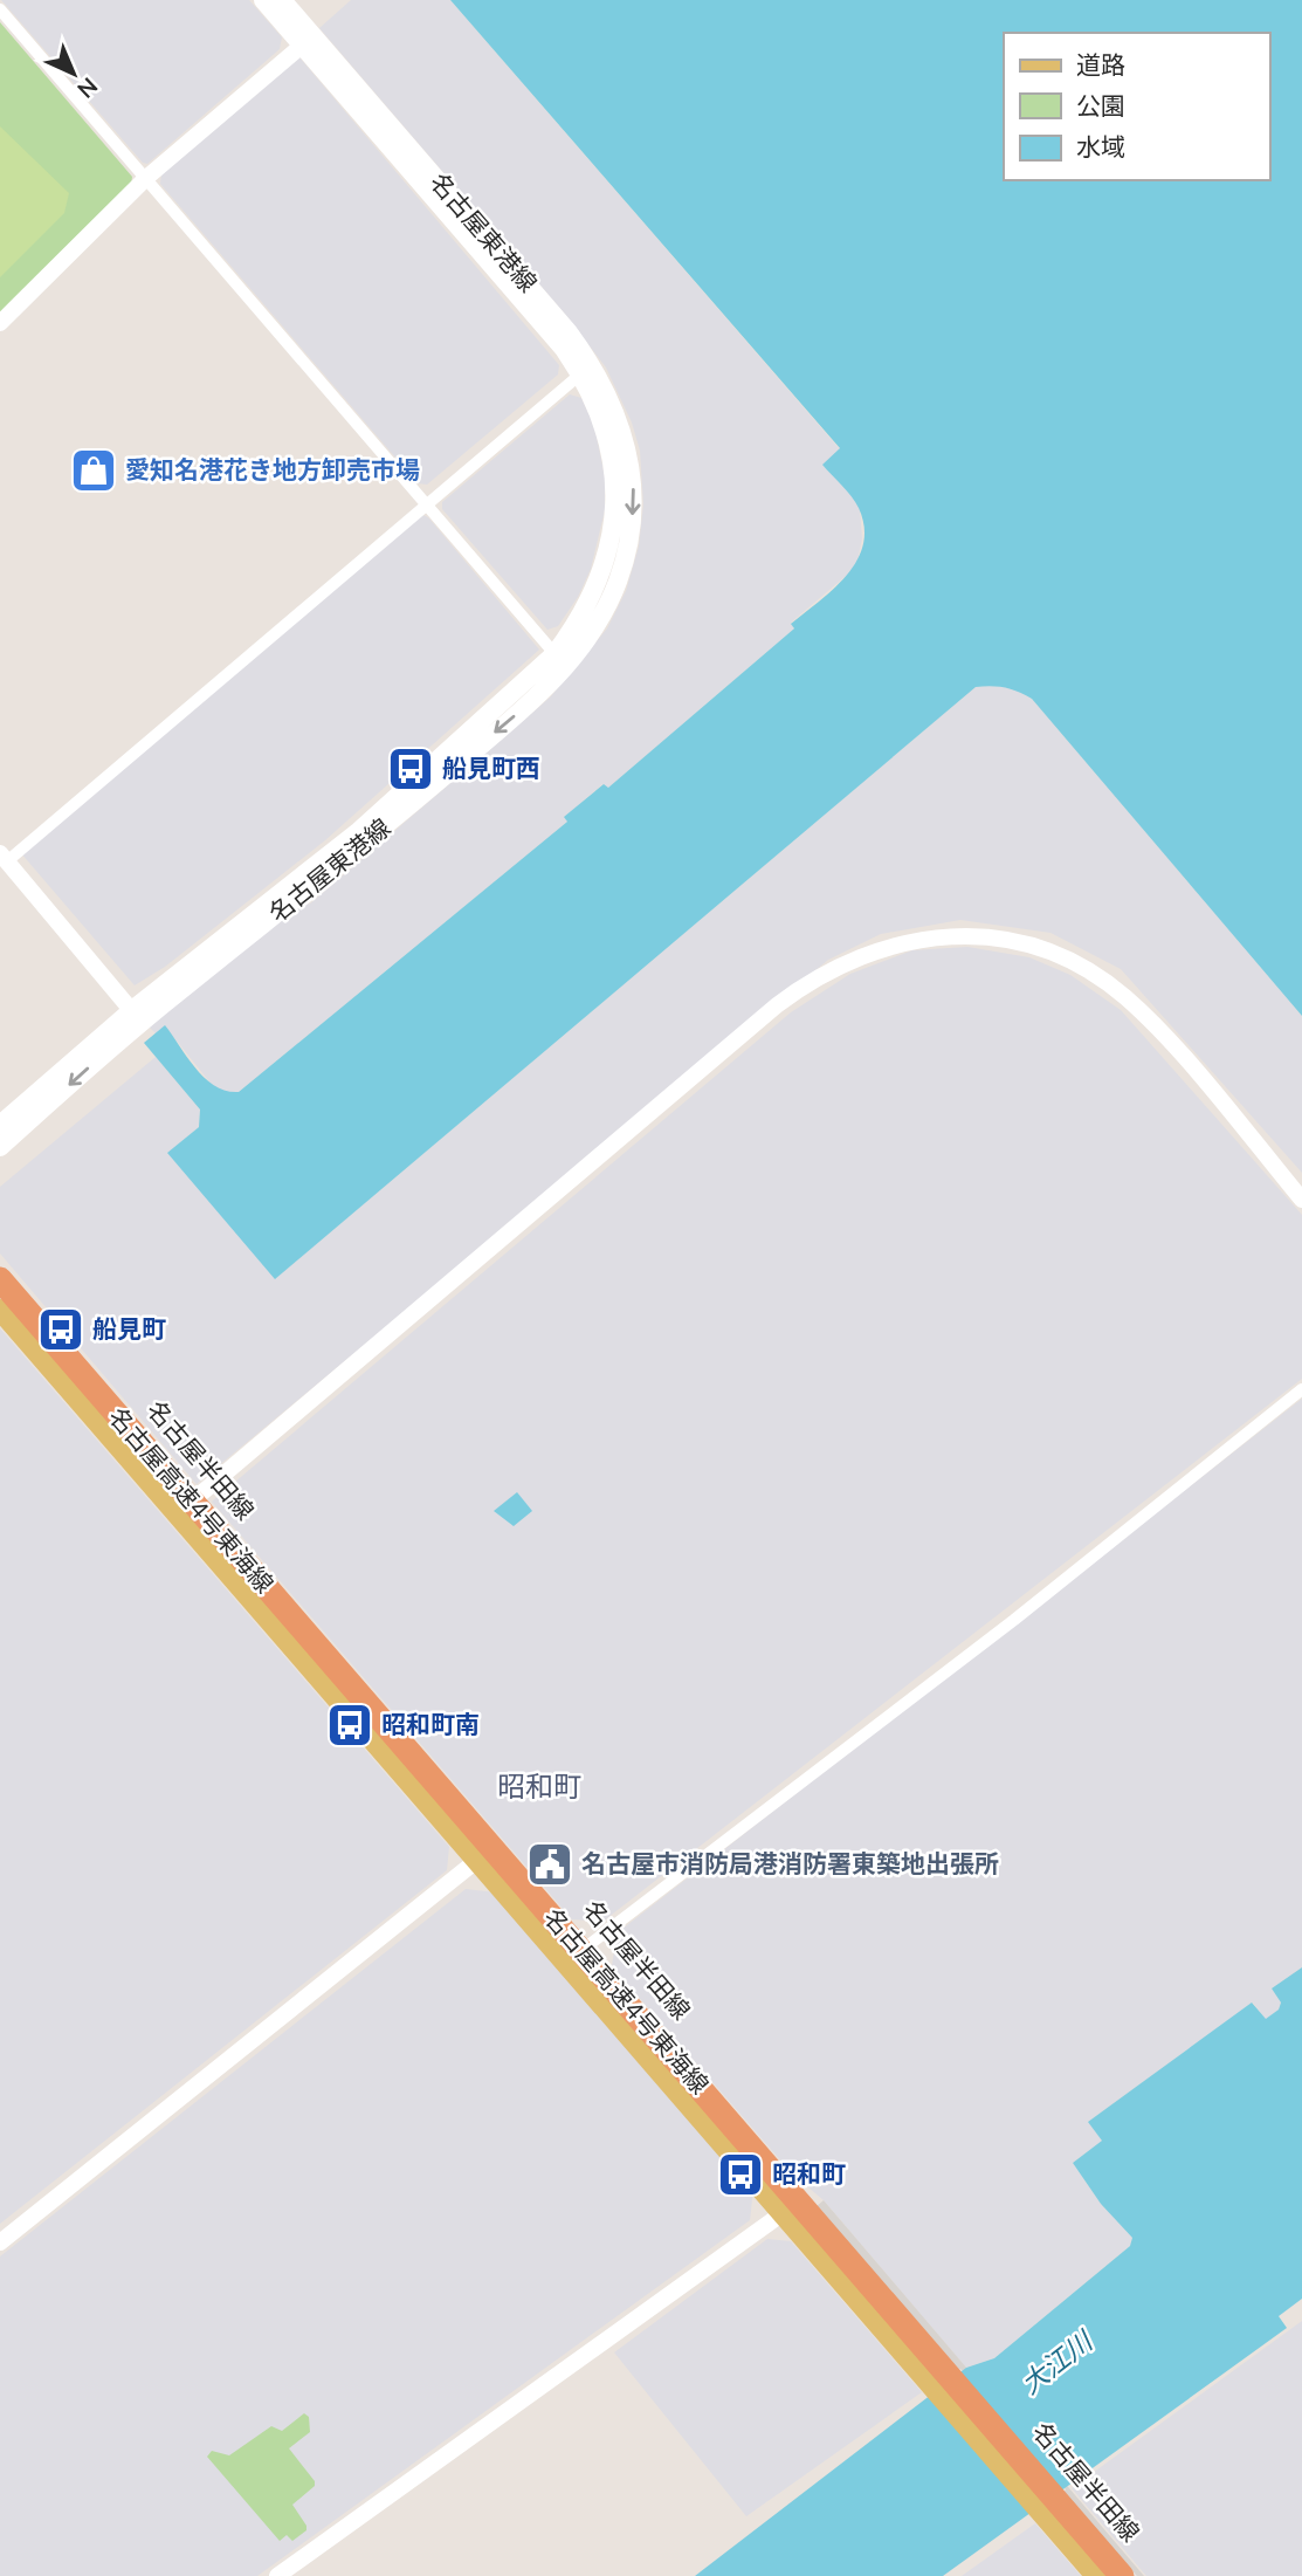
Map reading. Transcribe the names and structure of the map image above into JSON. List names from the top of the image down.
{
  "streets": {
    "highway": ["名古屋高速4号東海線"],
    "main road": ["名古屋東港線", "名古屋半田線"]
  },
  "districts": ["昭和町"],
  "water": ["大江川"],
  "places": {
    "shop": ["愛知名港花き地方卸売市場"],
    "bus stop": [
      "船見町西",
      "船見町",
      "昭和町南",
      "昭和町"
    ],
    "public building": ["名古屋市消防局港消防署東築地出張所"]
  },
  "legend": ["道路", "公園", "水域"],
  "north": "bottom right"
}
